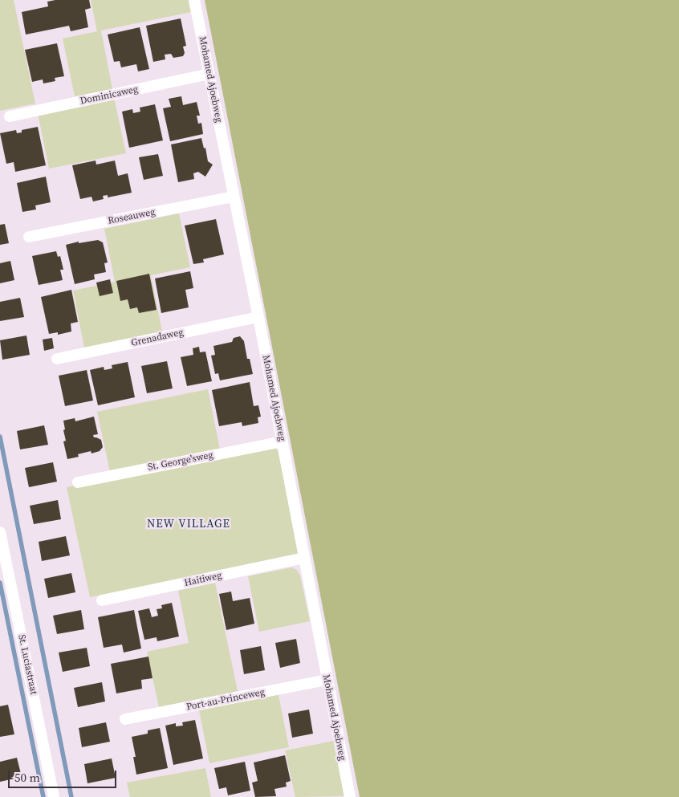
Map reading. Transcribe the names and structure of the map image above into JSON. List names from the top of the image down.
{
  "streets": {
    "street": [
      "Mohamed Ajoebweg",
      "Dominicaweg",
      "Roseauweg",
      "Grenadaweg",
      "St. George'sweg",
      "Haitiweg",
      "St. Luciastraat",
      "Port-au-Princeweg"
    ]
  },
  "crossings": [
    ["Mohamed Ajoebweg", "Dominicaweg"],
    ["Mohamed Ajoebweg", "Roseauweg"],
    ["Mohamed Ajoebweg", "Grenadaweg"],
    ["Mohamed Ajoebweg", "St. George'sweg"],
    ["Mohamed Ajoebweg", "Haitiweg"],
    ["Mohamed Ajoebweg", "Port-au-Princeweg"]
  ],
  "districts": ["NEW VILLAGE"],
  "scale_bar": "50 m"
}
